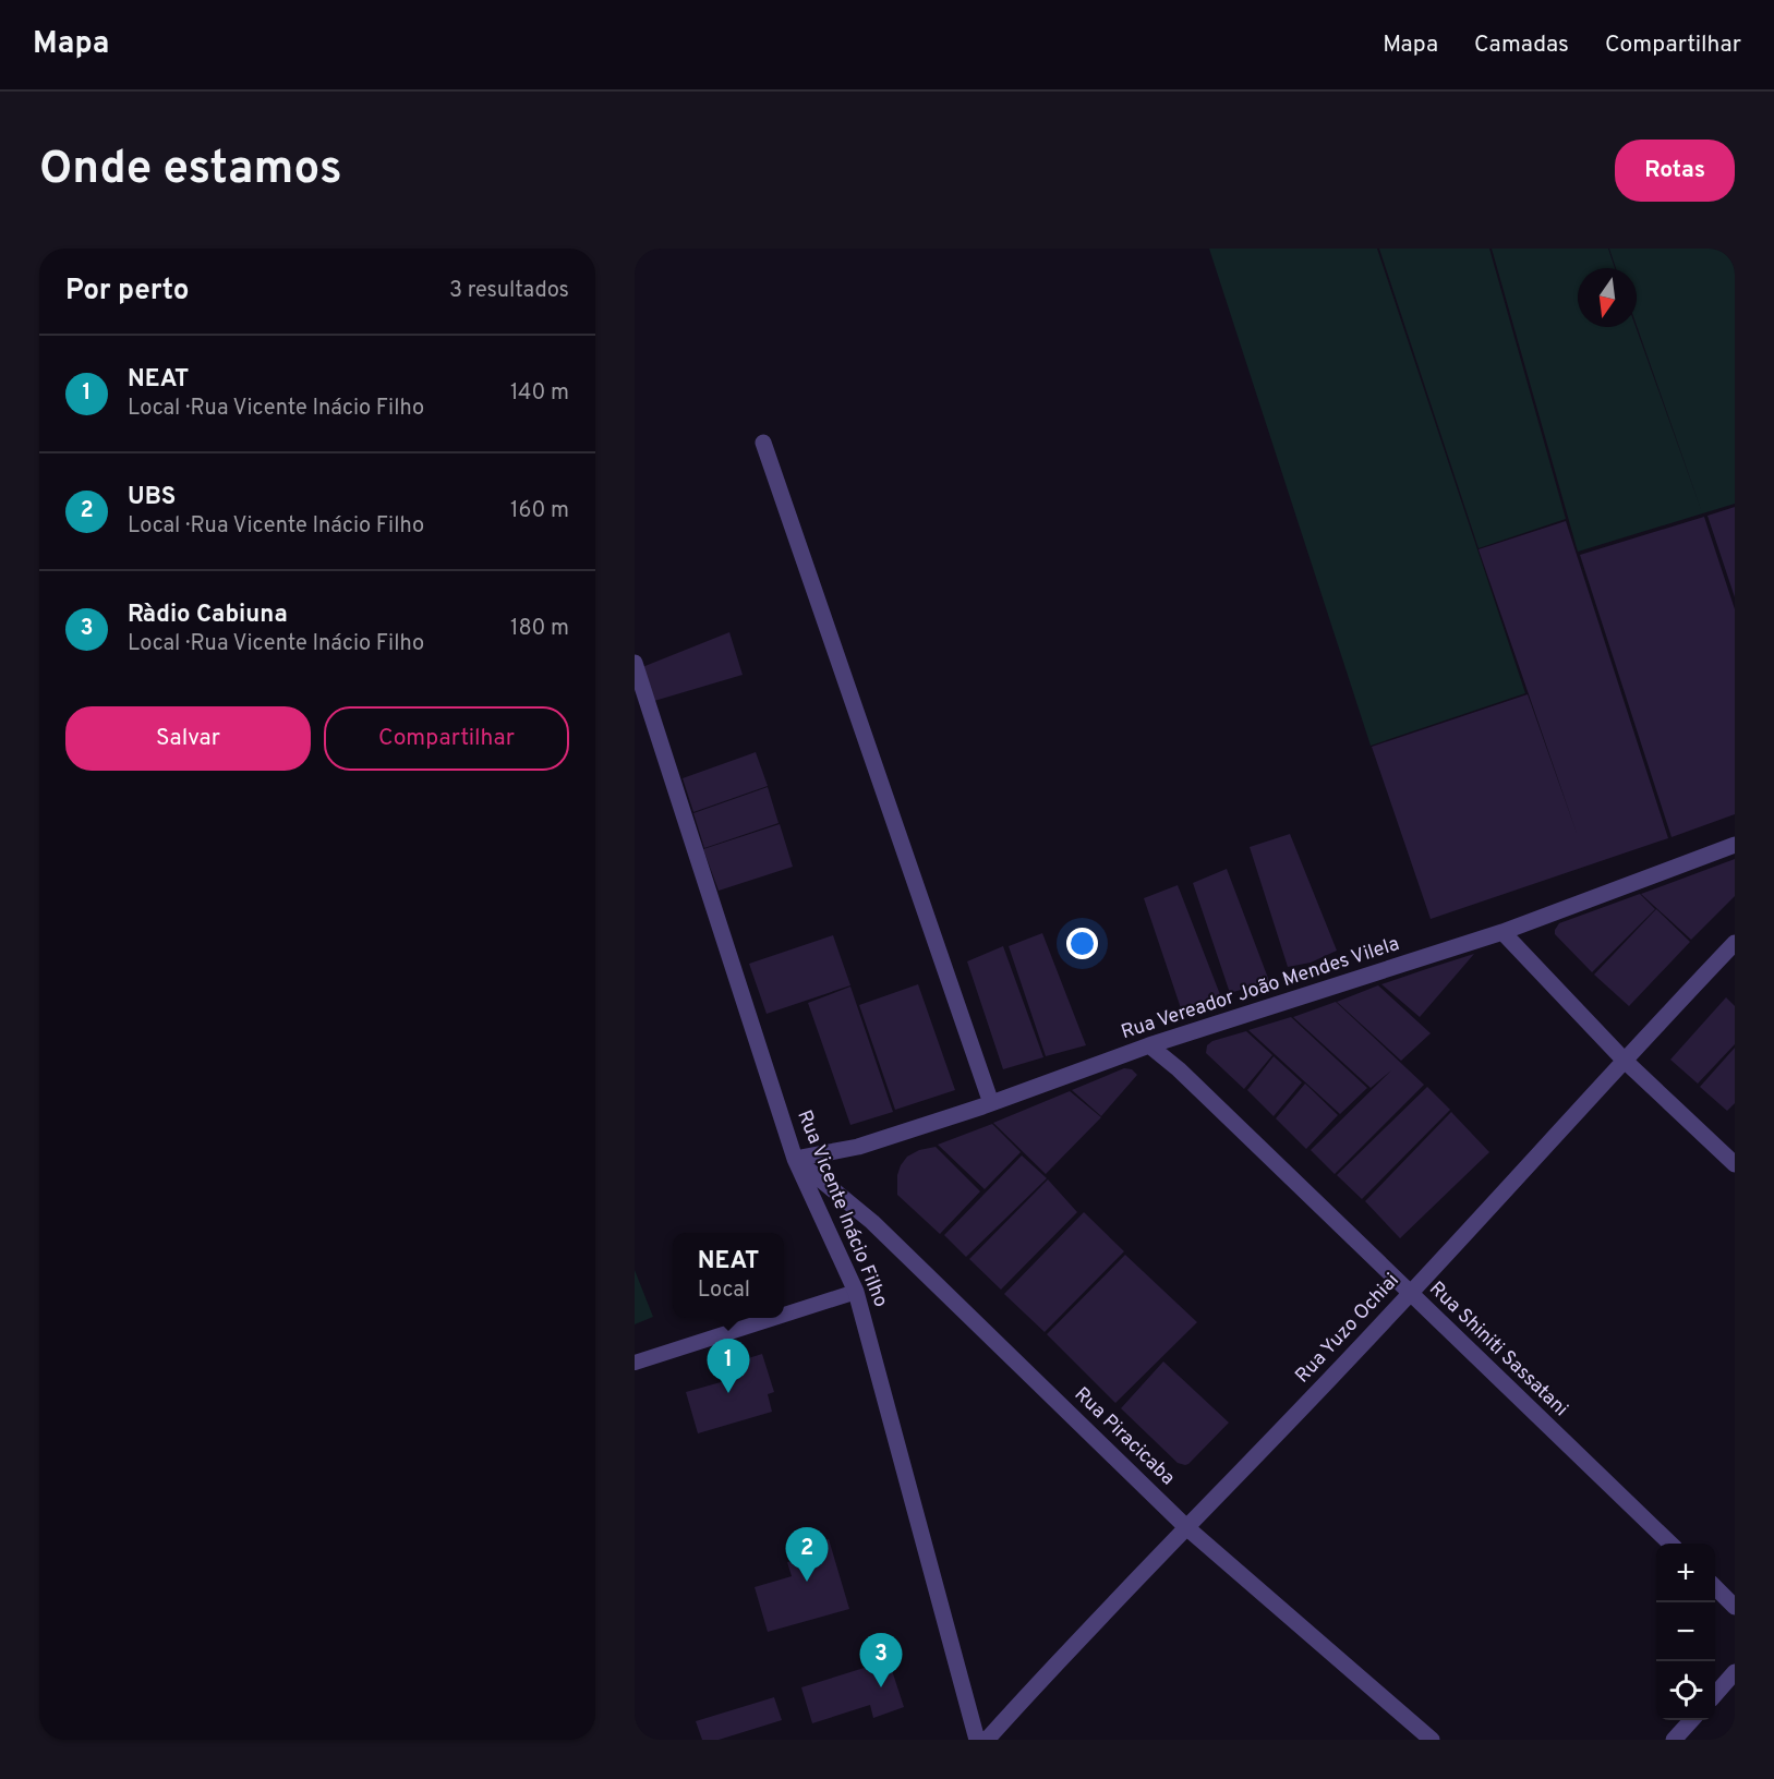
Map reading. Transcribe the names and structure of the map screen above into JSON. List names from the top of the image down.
{
  "streets": {
    "street": [
      "Rua Vereador João Mendes Vilela",
      "Rua Vicente Inácio Filho",
      "Rua Yuzo Ochiai",
      "Rua Shiniti Sassatani",
      "Rua Piracicaba"
    ]
  },
  "crossings": [
    ["Rua Vereador João Mendes Vilela", "Rua Vicente Inácio Filho"],
    ["Rua Vereador João Mendes Vilela", "Rua Shiniti Sassatani"],
    ["Rua Vereador João Mendes Vilela", "Rua Piracicaba"],
    ["Rua Vicente Inácio Filho", "Rua Piracicaba"],
    ["Rua Yuzo Ochiai", "Rua Shiniti Sassatani"],
    ["Rua Yuzo Ochiai", "Rua Piracicaba"]
  ],
  "north": "bottom",
  "page": {
    "header": "Mapa",
    "nav": ["Mapa", "Camadas", "Compartilhar"],
    "buttons": [
      "Rotas",
      ["Salvar", "Compartilhar"]
    ],
    "title": "Onde estamos",
    "heading": ["Por perto", "3 resultados"],
    "list": [
      {
        "mark": "1",
        "name": "NEAT",
        "note": "Local · Rua Vicente Inácio Filho",
        "value": "140 m"
      },
      {
        "mark": "2",
        "name": "UBS",
        "note": "Local · Rua Vicente Inácio Filho",
        "value": "160 m"
      },
      {
        "mark": "3",
        "name": "Ràdio Cabiuna",
        "note": "Local · Rua Vicente Inácio Filho",
        "value": "180 m"
      }
    ],
    "popup": ["NEAT", "Local"],
    "pins": ["1", "2", "3"],
    "map_buttons": ["+", "−"]
  }
}
